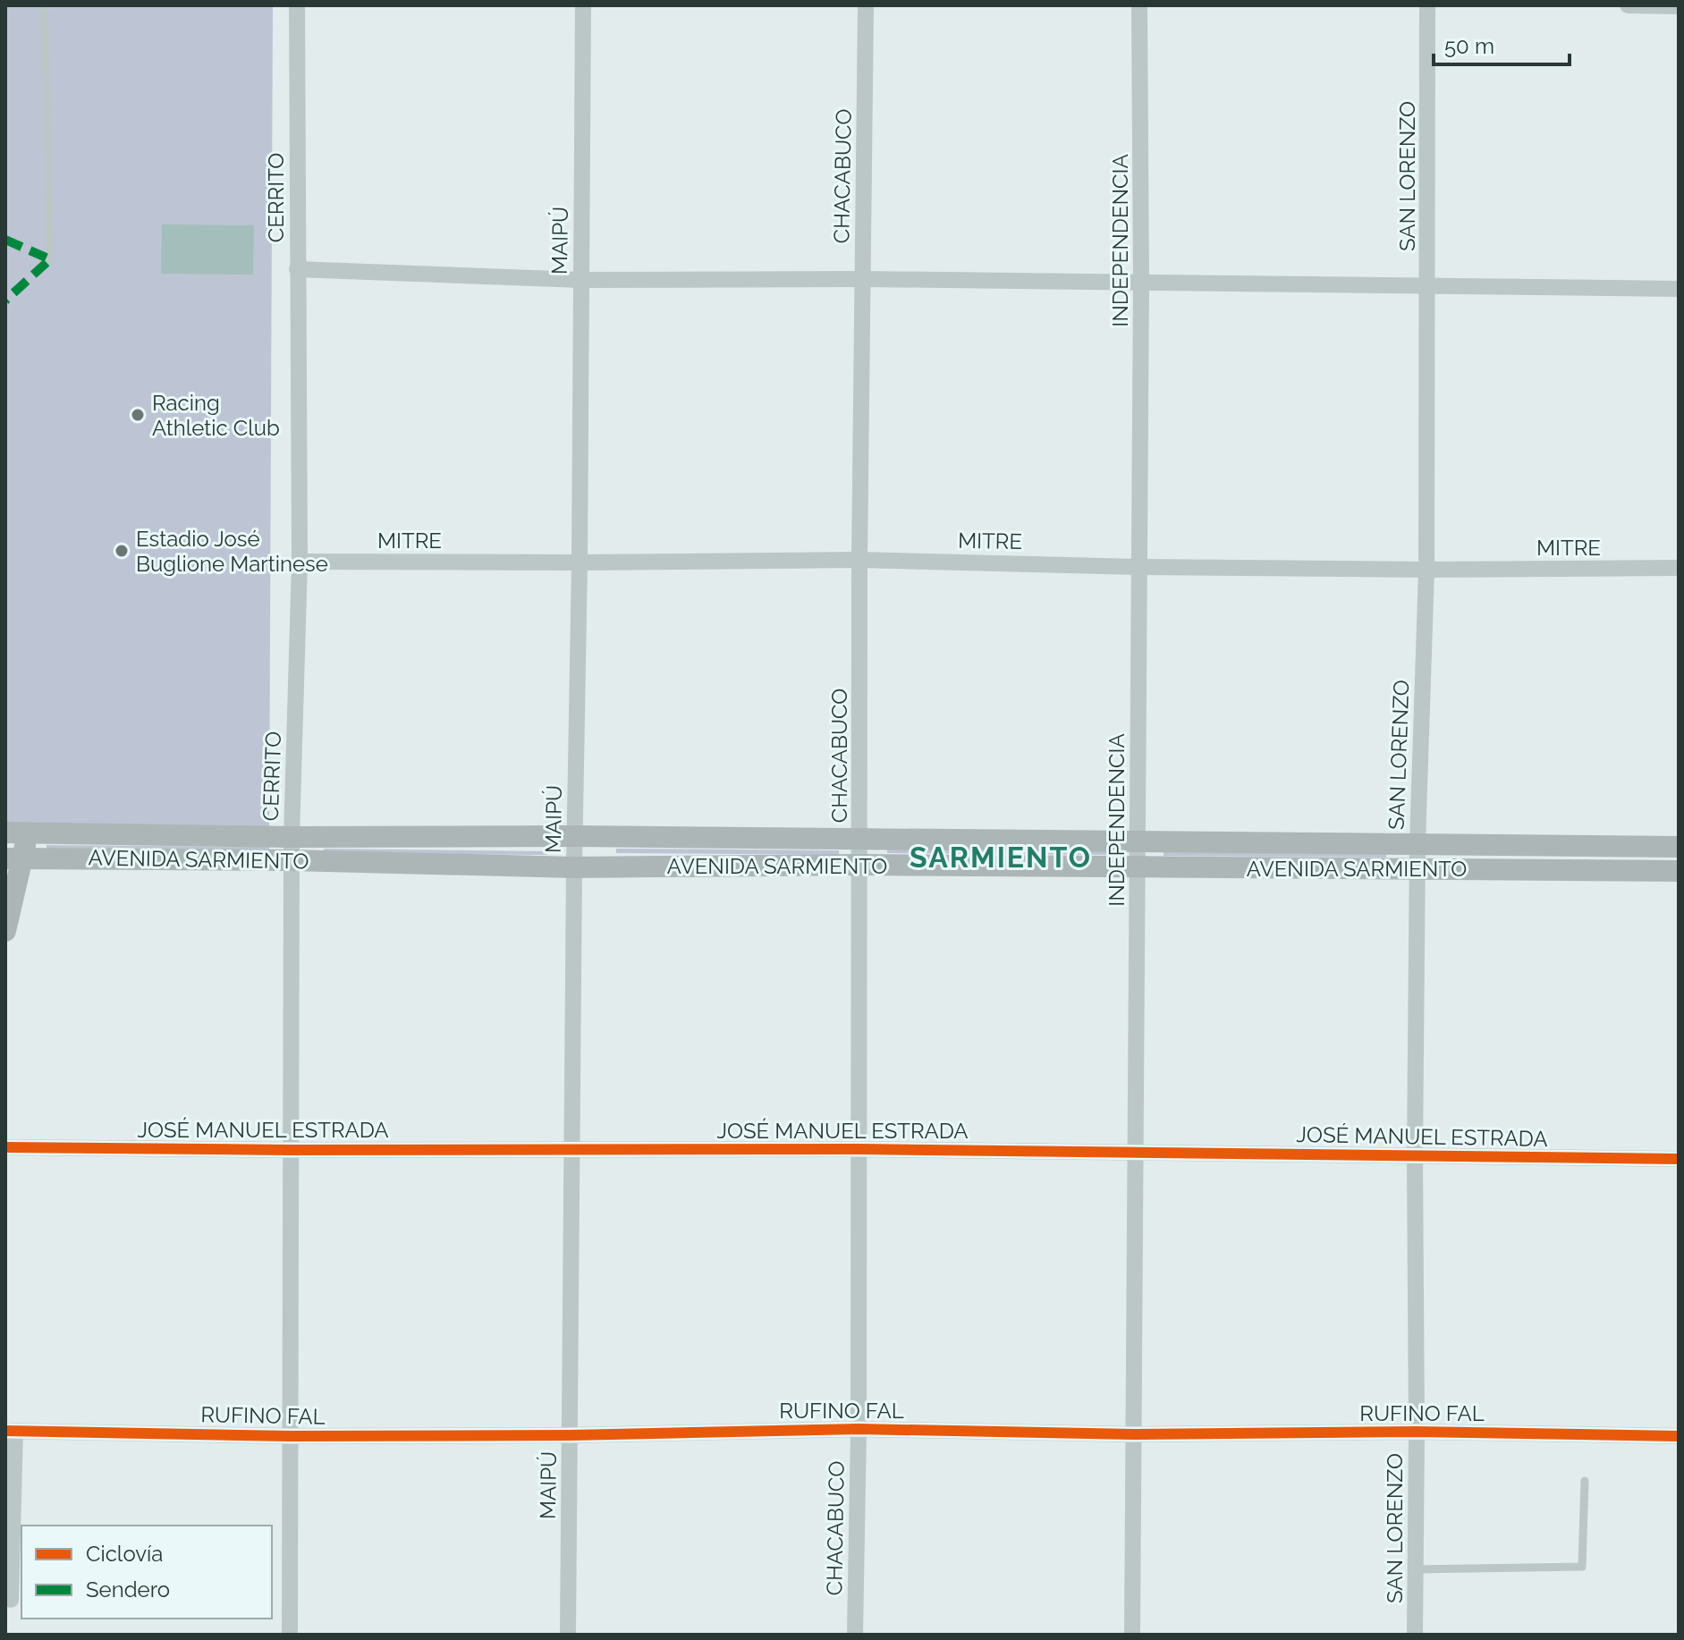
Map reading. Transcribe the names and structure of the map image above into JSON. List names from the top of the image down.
{
  "streets": {
    "main road": ["AVENIDA SARMIENTO"],
    "street": [
      "CHACABUCO",
      "SAN LORENZO",
      "CERRITO",
      "MAIPÚ",
      "INDEPENDENCIA",
      "MITRE",
      "JOSÉ MANUEL ESTRADA",
      "RUFINO FAL"
    ]
  },
  "crossings": [
    ["CHACABUCO", "MITRE"],
    ["CHACABUCO", "AVENIDA SARMIENTO"],
    ["CHACABUCO", "JOSÉ MANUEL ESTRADA"],
    ["CHACABUCO", "RUFINO FAL"],
    ["SAN LORENZO", "MITRE"],
    ["SAN LORENZO", "AVENIDA SARMIENTO"],
    ["SAN LORENZO", "JOSÉ MANUEL ESTRADA"],
    ["SAN LORENZO", "RUFINO FAL"],
    ["CERRITO", "MITRE"],
    ["CERRITO", "AVENIDA SARMIENTO"],
    ["CERRITO", "JOSÉ MANUEL ESTRADA"],
    ["CERRITO", "RUFINO FAL"],
    ["MAIPÚ", "MITRE"],
    ["MAIPÚ", "AVENIDA SARMIENTO"],
    ["MAIPÚ", "JOSÉ MANUEL ESTRADA"],
    ["MAIPÚ", "RUFINO FAL"],
    ["INDEPENDENCIA", "MITRE"],
    ["INDEPENDENCIA", "AVENIDA SARMIENTO"],
    ["INDEPENDENCIA", "JOSÉ MANUEL ESTRADA"],
    ["INDEPENDENCIA", "RUFINO FAL"]
  ],
  "districts": ["SARMIENTO"],
  "places": ["Racing Athletic Club", "Estadio José Buglione Martinese"],
  "legend": ["Ciclovía", "Sendero"],
  "scale_bar": "50 m"
}
